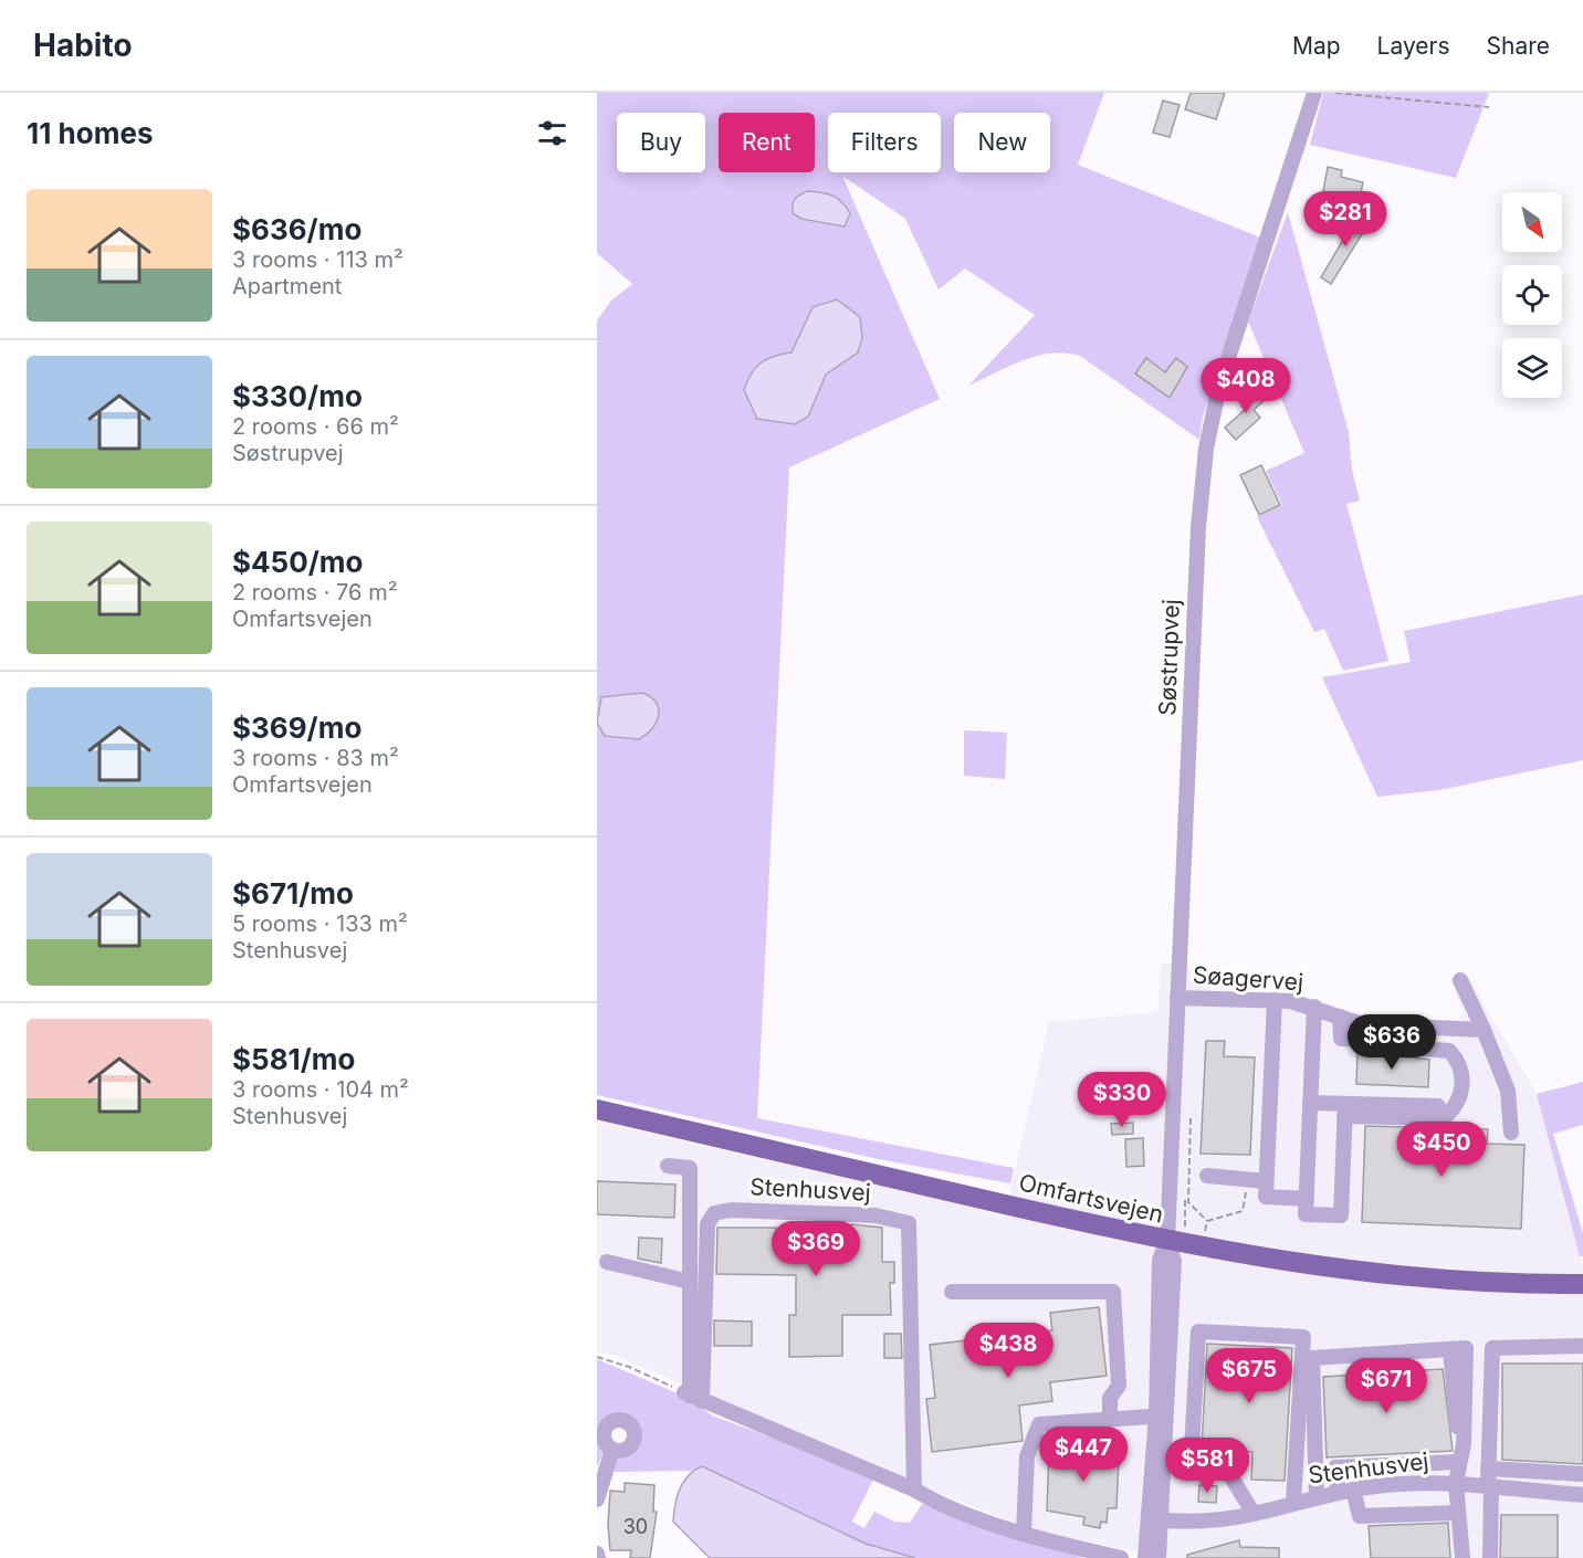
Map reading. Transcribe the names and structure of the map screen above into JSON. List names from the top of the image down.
{
  "streets": {
    "main road": ["Omfartsvejen"],
    "street": ["Søstrupvej", "Søagervej", "Stenhusvej"]
  },
  "crossings": [
    ["Søstrupvej", "Søagervej"],
    ["Søstrupvej", "Omfartsvejen"]
  ],
  "house_numbers": ["30"],
  "north": "bottom right",
  "page": {
    "header": "Habito",
    "nav": ["Map", "Layers", "Share"],
    "heading": "11 homes",
    "chip": [
      "Buy",
      "Rent",
      "Filters",
      "New"
    ],
    "list": [
      {
        "name": "$636/mo",
        "note": "3 rooms · 113 m² · Apartment"
      },
      {
        "name": "$330/mo",
        "note": "2 rooms · 66 m² · Søstrupvej"
      },
      {
        "name": "$450/mo",
        "note": "2 rooms · 76 m² · Omfartsvejen"
      },
      {
        "name": "$369/mo",
        "note": "3 rooms · 83 m² · Omfartsvejen"
      },
      {
        "name": "$671/mo",
        "note": "5 rooms · 133 m² · Stenhusvej"
      },
      {
        "name": "$581/mo",
        "note": "3 rooms · 104 m² · Stenhusvej"
      }
    ],
    "price": [
      "$281",
      "$408",
      "$636",
      "$330",
      "$450",
      "$369",
      "$438",
      "$675",
      "$671",
      "$447",
      "$581"
    ]
  }
}
